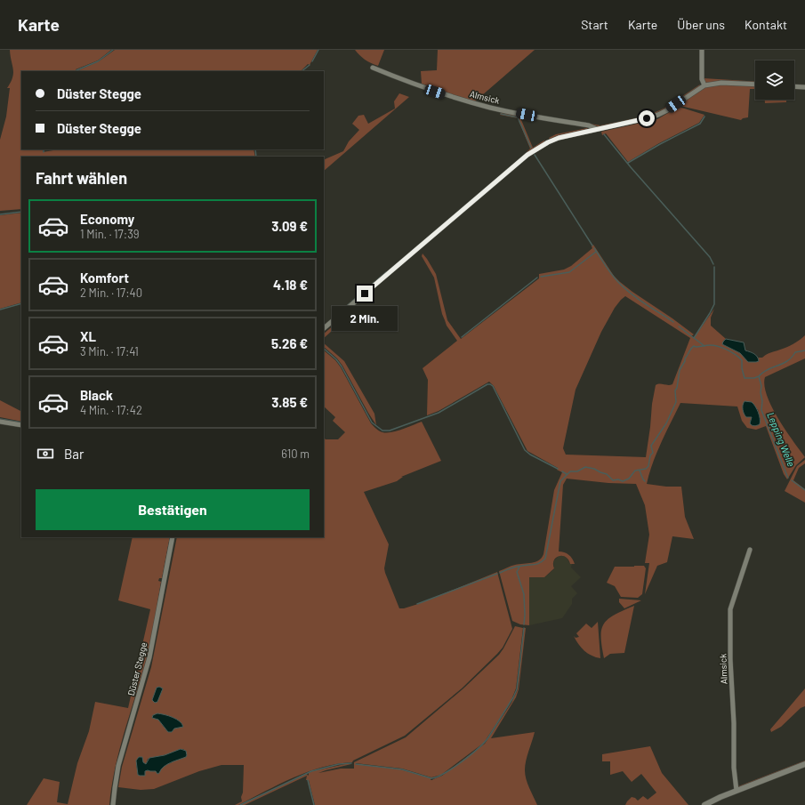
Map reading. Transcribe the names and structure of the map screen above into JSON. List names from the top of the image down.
{
  "streets": {
    "street": ["Almsick", "Düster Stegge"]
  },
  "water": ["Lepping Welle"],
  "page": {
    "header": "Karte",
    "nav": [
      "Start",
      "Karte",
      "Über uns",
      "Kontakt"
    ],
    "banner": ["Düster Stegge", "Düster Stegge"],
    "heading": "Fahrt wählen",
    "list": [
      {
        "name": "Economy",
        "note": "1 Min. · 17:39",
        "value": "3.09 €"
      },
      {
        "name": "Komfort",
        "note": "2 Min. · 17:40",
        "value": "4.18 €"
      },
      {
        "name": "XL",
        "note": "3 Min. · 17:41",
        "value": "5.26 €"
      },
      {
        "name": "Black",
        "note": "4 Min. · 17:42",
        "value": "3.85 €"
      }
    ],
    "bubble": "2 Min.",
    "pay": ["Bar", "610 m"],
    "buttons": "Bestätigen"
  }
}
